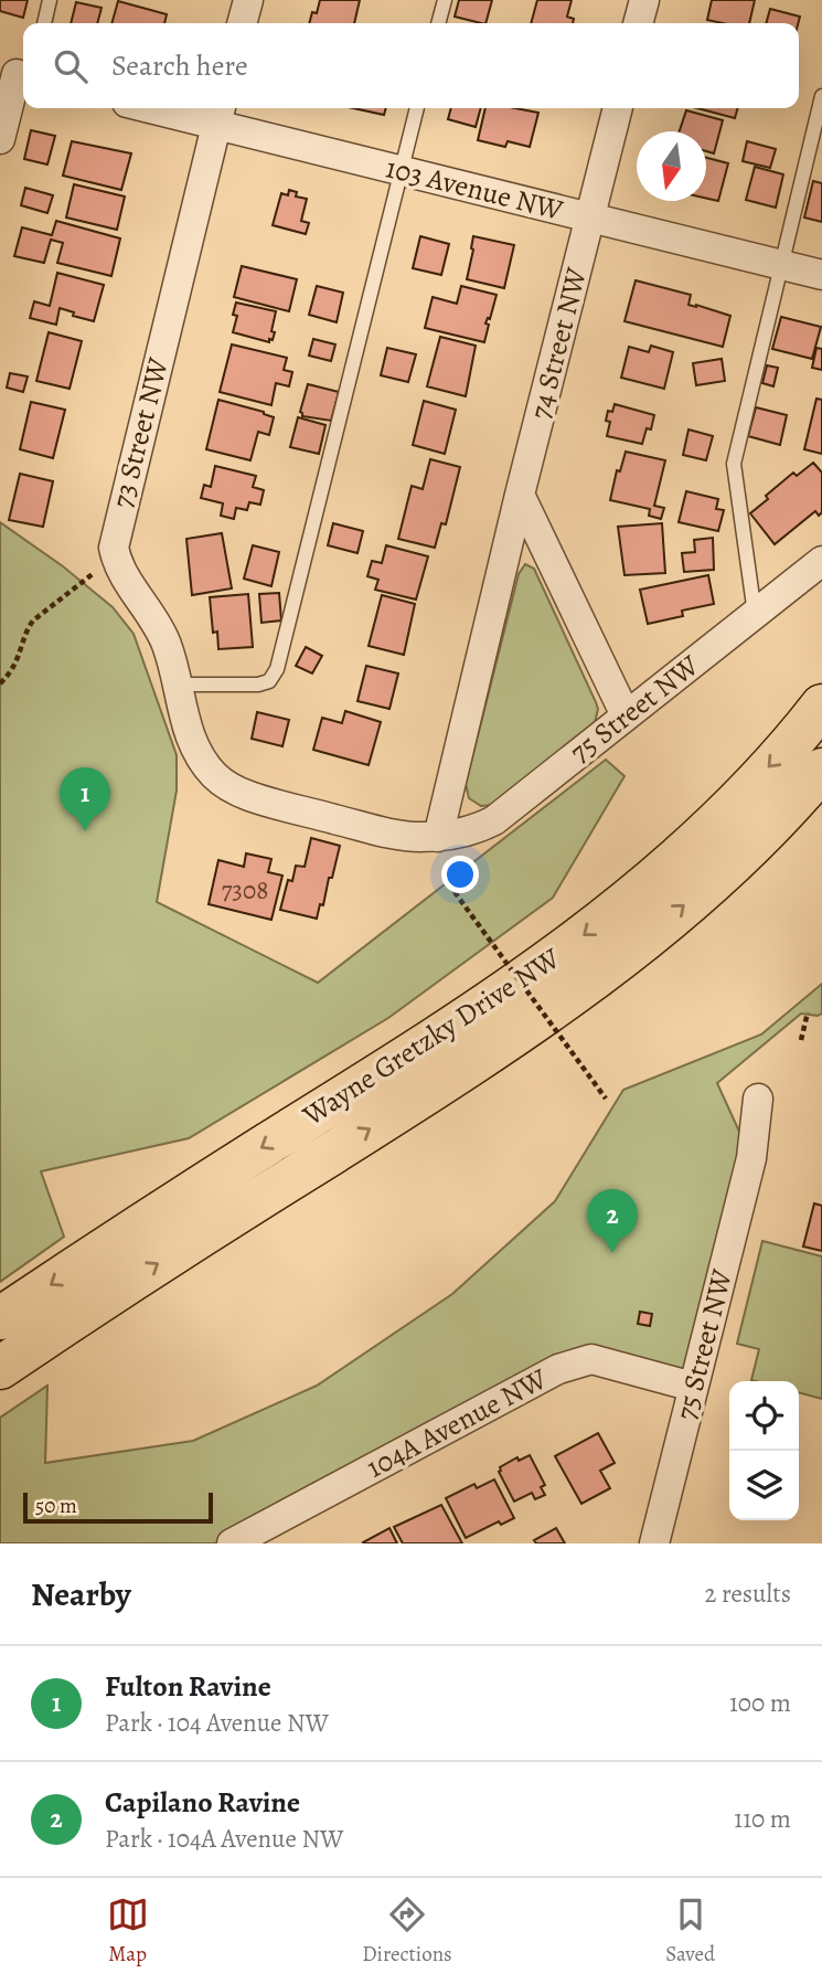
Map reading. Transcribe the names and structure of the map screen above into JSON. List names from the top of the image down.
{
  "streets": {
    "main road": ["Wayne Gretzky Drive NW"],
    "street": [
      "103 Avenue NW",
      "74 Street NW",
      "73 Street NW",
      "75 Street NW",
      "104A Avenue NW"
    ]
  },
  "crossings": [
    ["103 Avenue NW", "74 Street NW"],
    ["103 Avenue NW", "73 Street NW"],
    ["74 Street NW", "75 Street NW"],
    ["75 Street NW", "104A Avenue NW"]
  ],
  "house_numbers": ["7308"],
  "scale_bar": "50 m",
  "north": "bottom",
  "page": {
    "search": "Search here",
    "pins": ["1", "2"],
    "scale": "50 m",
    "heading": ["Nearby", "2 results"],
    "list": [
      {
        "mark": "1",
        "name": "Fulton Ravine",
        "note": "Park · 104 Avenue NW",
        "value": "100 m"
      },
      {
        "mark": "2",
        "name": "Capilano Ravine",
        "note": "Park · 104A Avenue NW",
        "value": "110 m"
      }
    ],
    "nav": ["Map", "Directions", "Saved"]
  }
}
